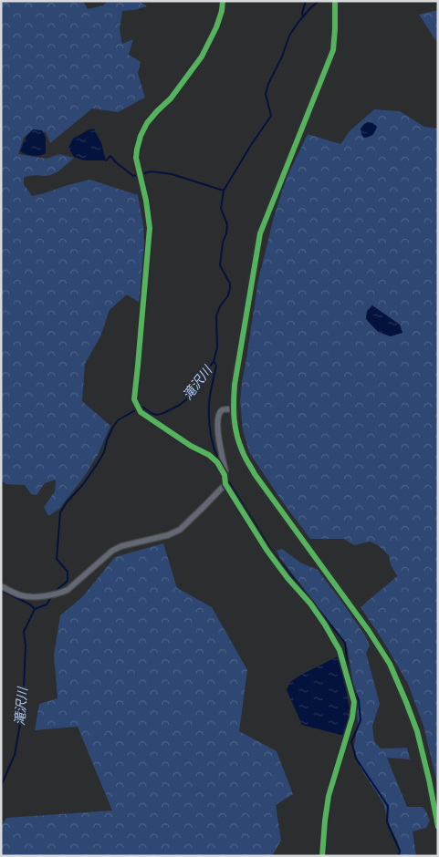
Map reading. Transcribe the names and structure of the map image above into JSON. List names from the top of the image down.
{
  "water": ["滝沢川"]
}
